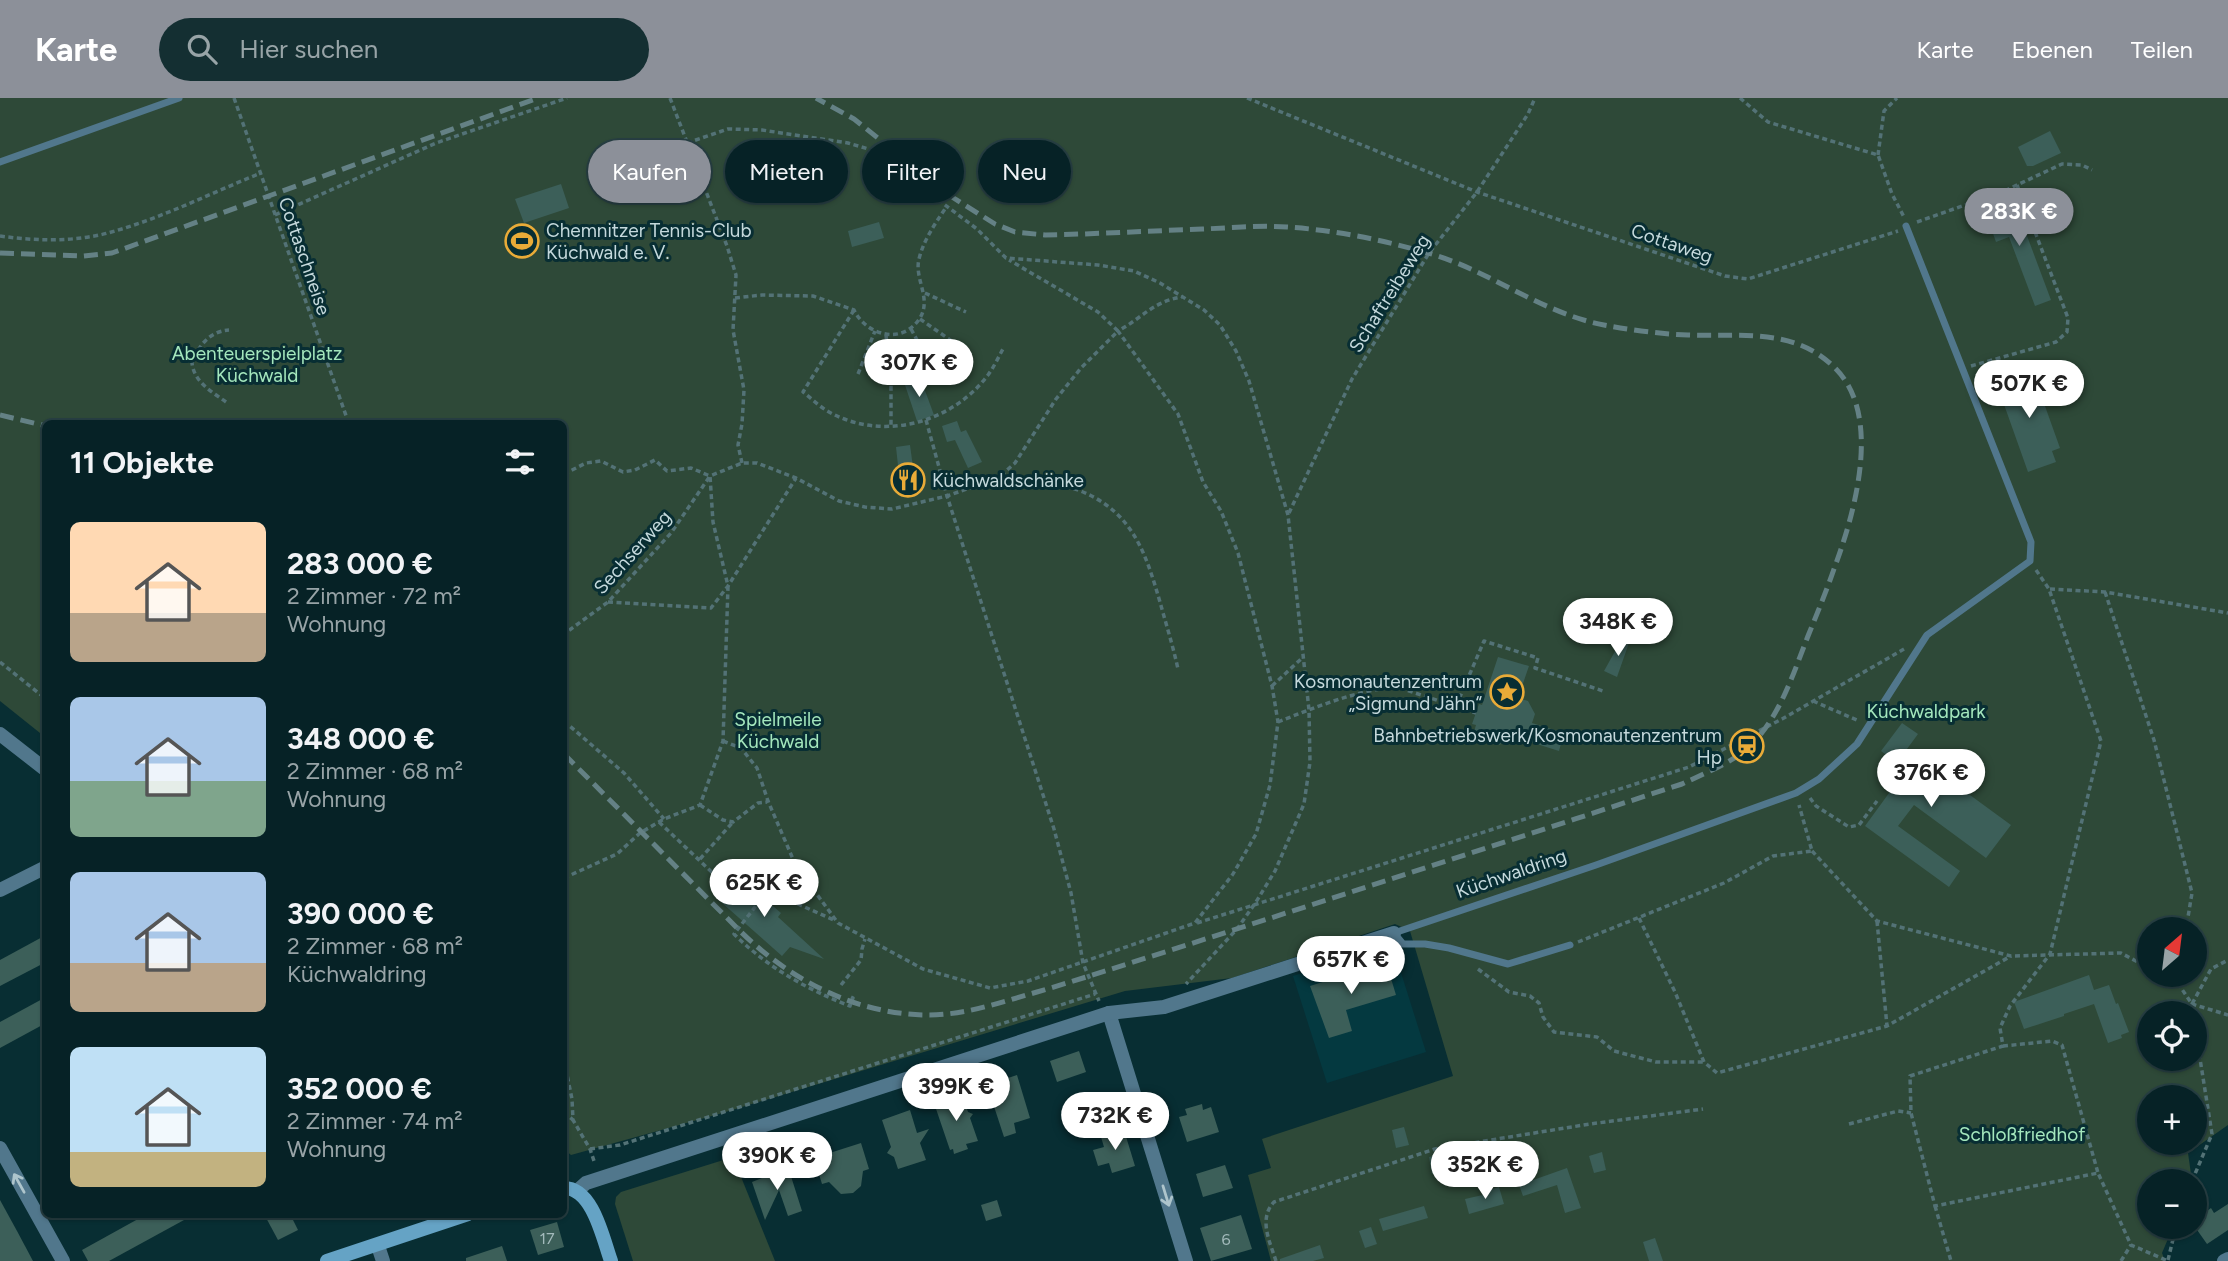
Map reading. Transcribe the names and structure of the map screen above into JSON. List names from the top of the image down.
{
  "streets": {
    "street": ["Küchwaldring"],
    "path": [
      "Cottaweg",
      "Cottaschneise",
      "Schaftreibeweg",
      "Sechserweg"
    ]
  },
  "crossings": [
    ["Cottaweg", "Schaftreibeweg"]
  ],
  "parks": [
    "Abenteuerspielplatz Küchwald",
    "Küchwaldpark",
    "Spielmeile Küchwald",
    "Schloßfriedhof"
  ],
  "places": {
    "sports": ["Chemnitzer Tennis-Club Küchwald e. V."],
    "restaurant": ["Küchwaldschänke"],
    "place": ["Kosmonautenzentrum „Sigmund Jähn“"],
    "station": ["Bahnbetriebswerk/Kosmonautenzentrum Hp"]
  },
  "house_numbers": ["17", "6"],
  "north": "top right",
  "page": {
    "header": "Karte",
    "search": "Hier suchen",
    "nav": ["Karte", "Ebenen", "Teilen"],
    "chip": [
      "Kaufen",
      "Mieten",
      "Filter",
      "Neu"
    ],
    "price": [
      "283K €",
      "307K €",
      "507K €",
      "348K €",
      "376K €",
      "625K €",
      "657K €",
      "399K €",
      "732K €",
      "390K €",
      "352K €"
    ],
    "heading": "11 Objekte",
    "list": [
      {
        "name": "283 000 €",
        "note": "2 Zimmer · 72 m² · Wohnung"
      },
      {
        "name": "348 000 €",
        "note": "2 Zimmer · 68 m² · Wohnung"
      },
      {
        "name": "390 000 €",
        "note": "2 Zimmer · 68 m² · Küchwaldring"
      },
      {
        "name": "352 000 €",
        "note": "2 Zimmer · 74 m² · Wohnung"
      }
    ],
    "map_buttons": ["+", "−"]
  }
}
